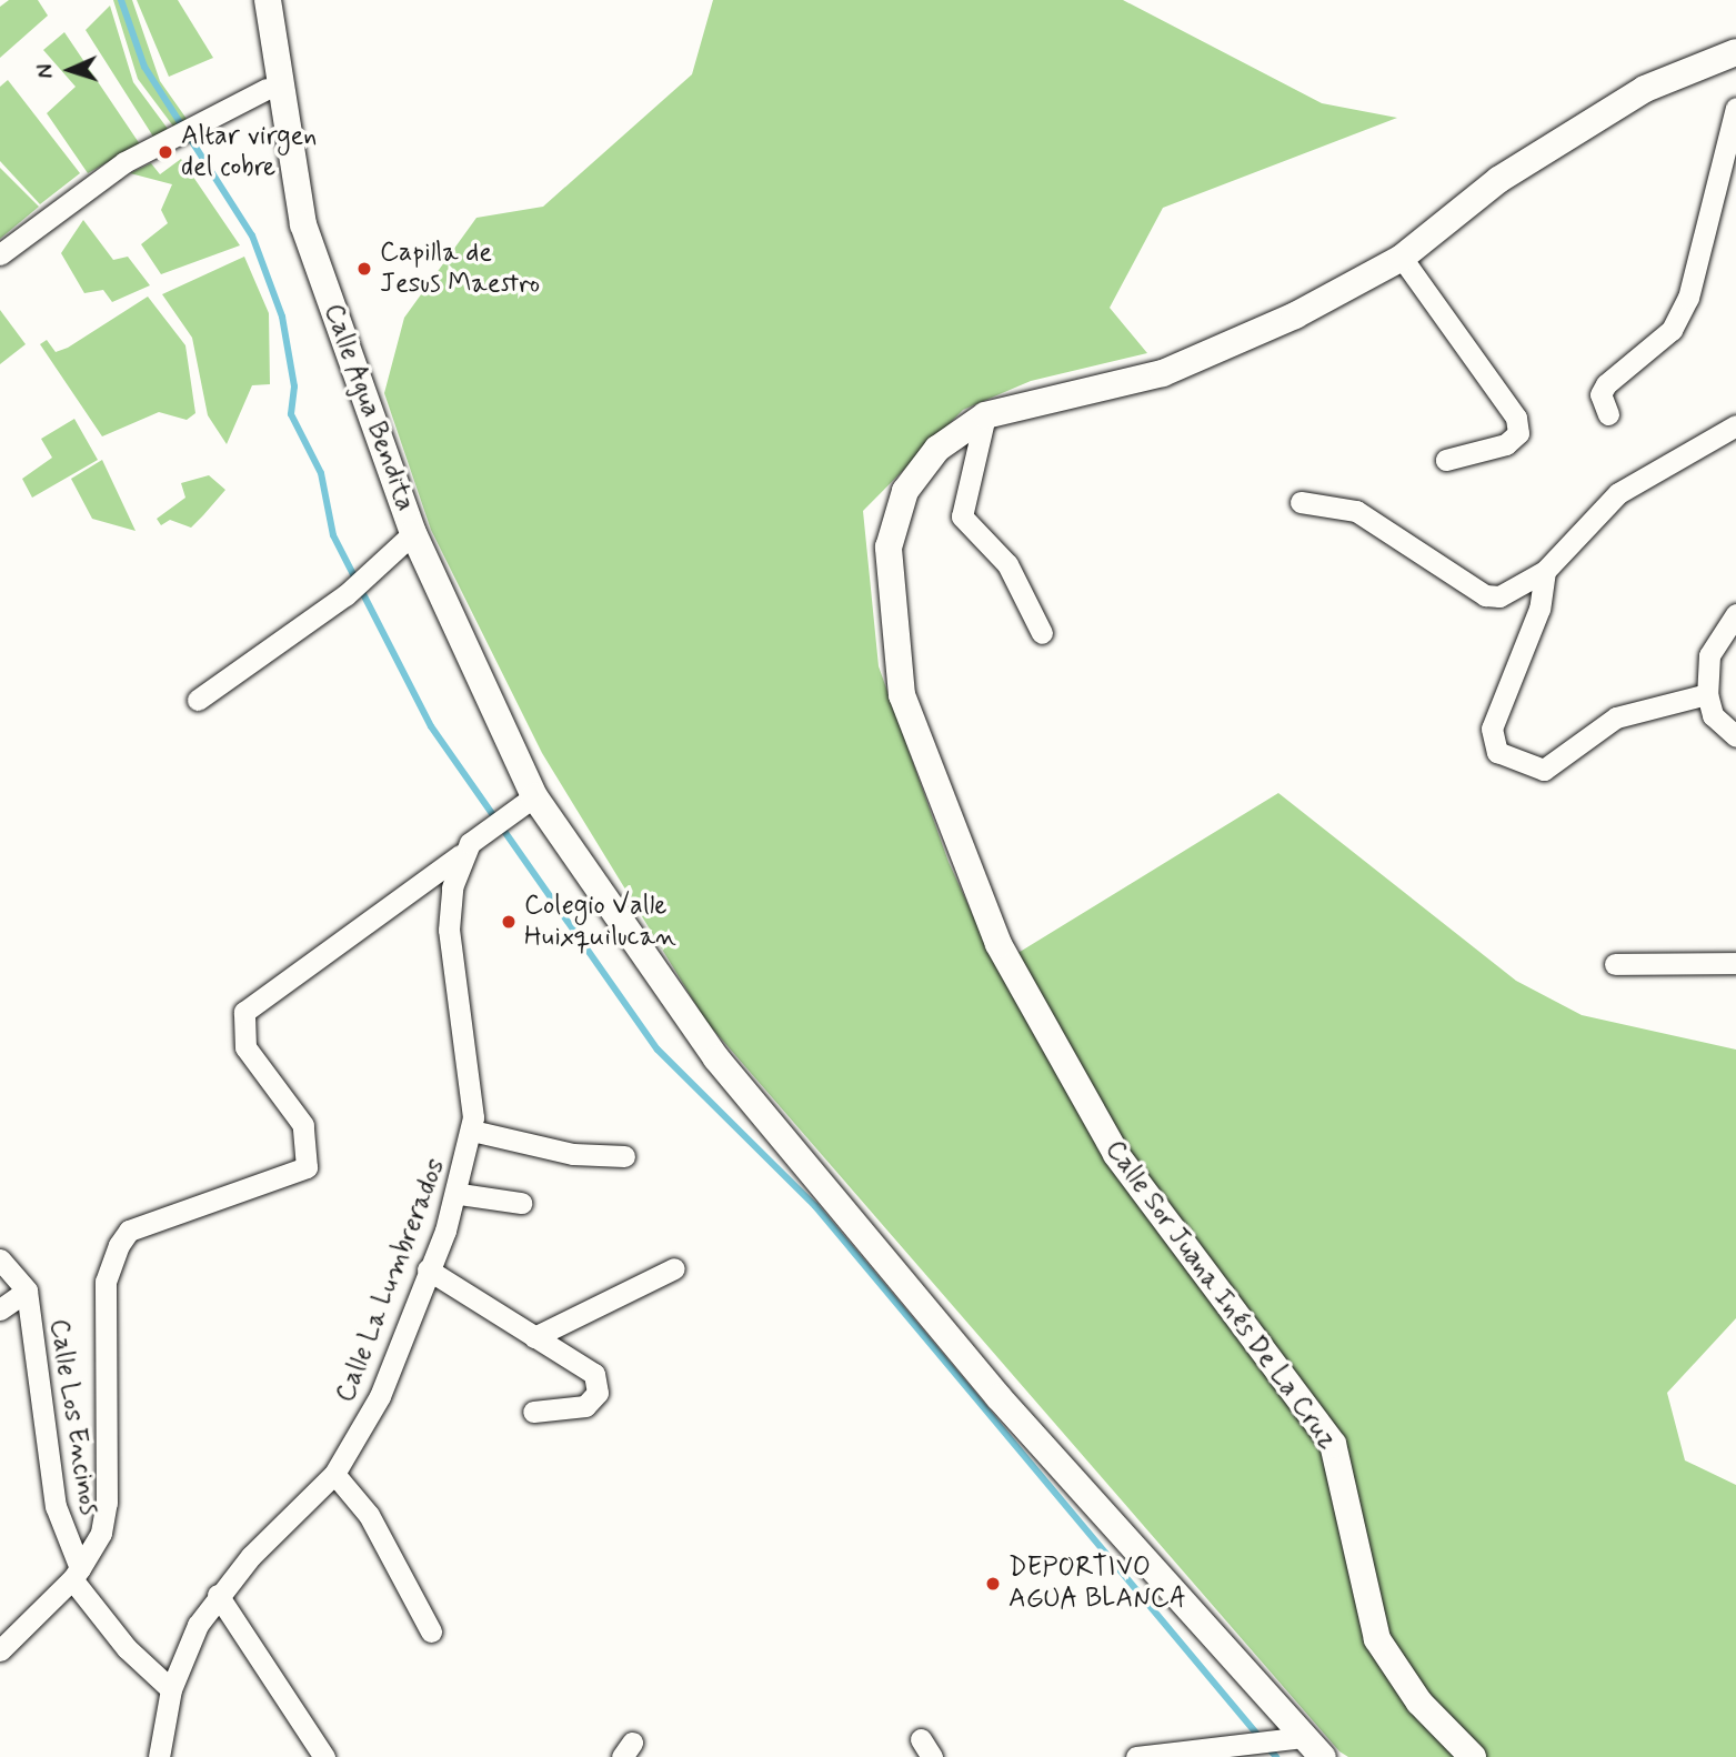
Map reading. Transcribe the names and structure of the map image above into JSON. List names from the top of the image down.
{
  "streets": {
    "main road": ["Calle Agua Bendita", "Calle Sor Juana Inés De La Cruz"],
    "street": ["Calle La Lumbrerados", "Calle Los Encinos"]
  },
  "crossings": [
    ["Calle La Lumbrerados", "Calle Los Encinos"]
  ],
  "places": [
    "Altar virgen del cobre",
    "Capilla de Jesus Maestro",
    "Colegio Valle Huixquilucan",
    "DEPORTIVO AGUA BLANCA"
  ],
  "north": "left"
}
